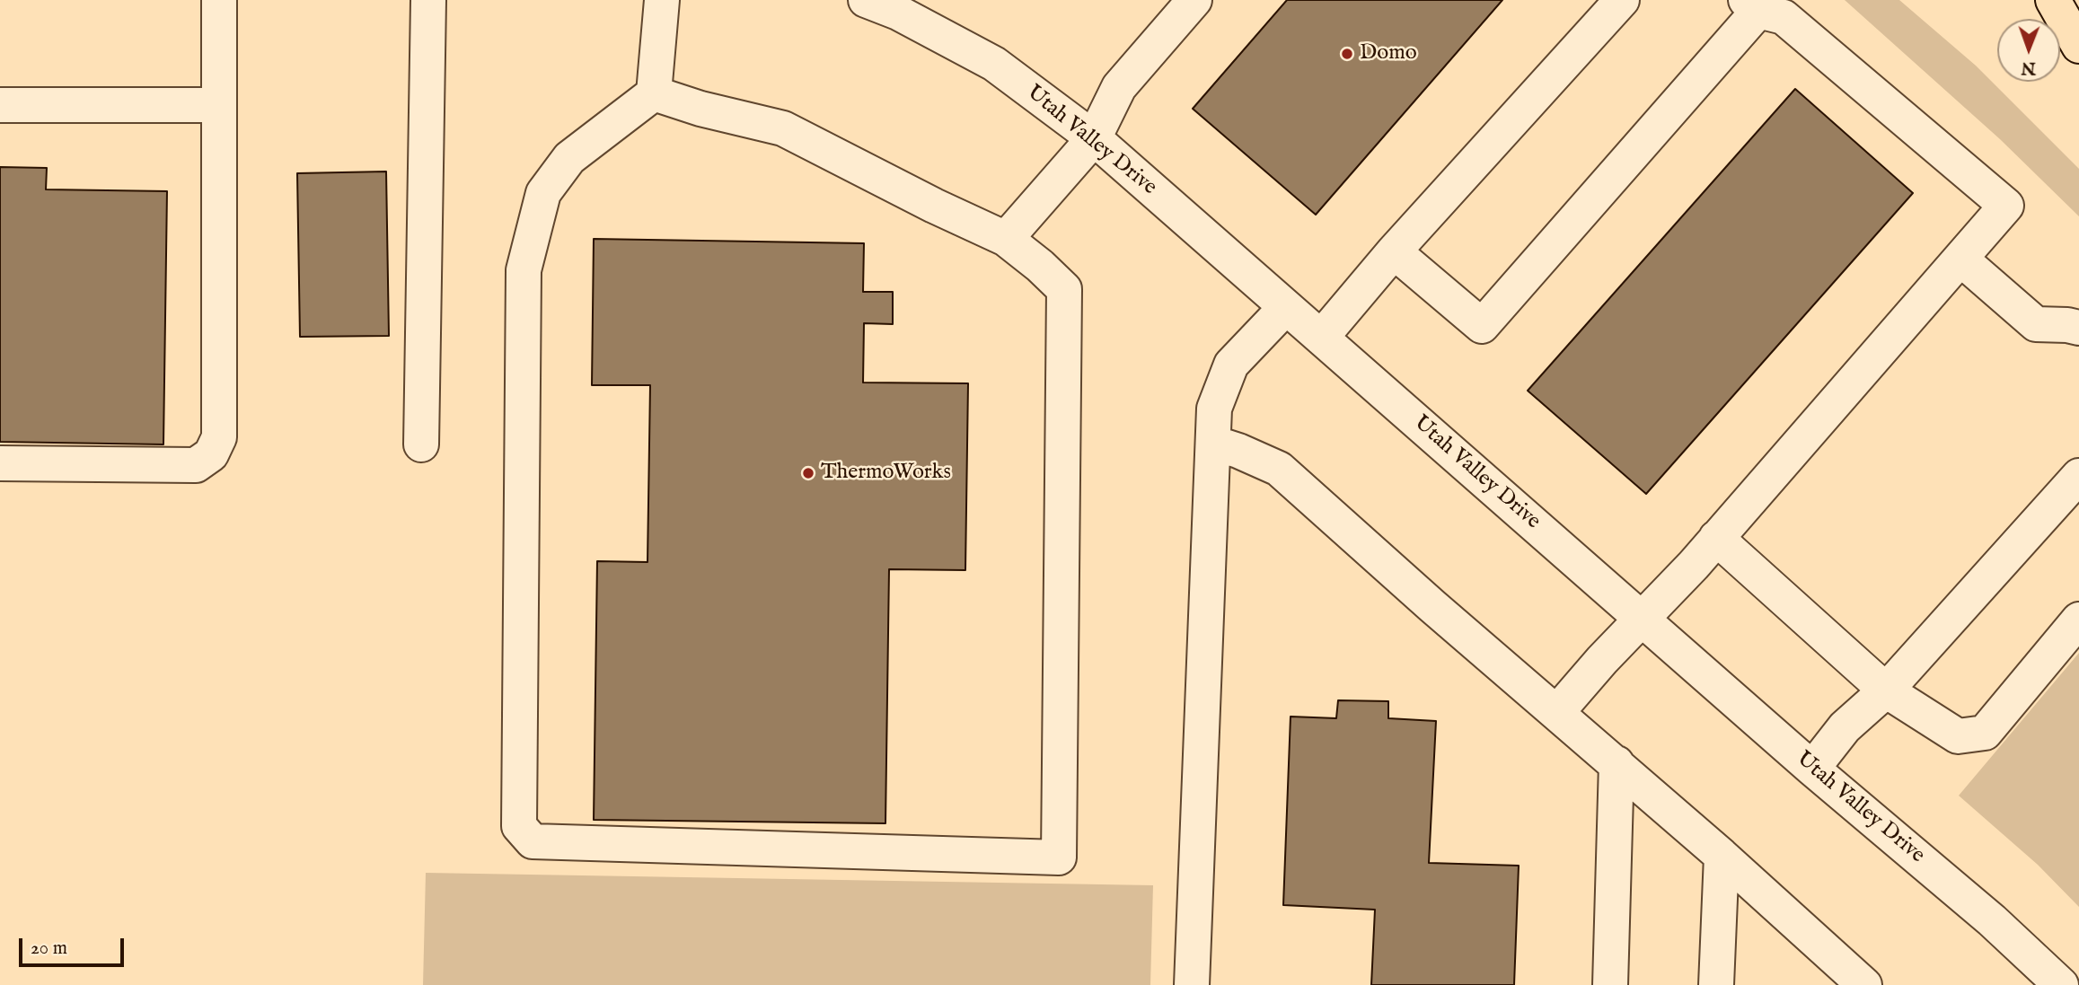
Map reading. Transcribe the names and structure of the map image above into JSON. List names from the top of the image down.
{
  "streets": {
    "street": ["Utah Valley Drive"]
  },
  "places": ["Domo", "ThermoWorks"],
  "scale_bar": "20 m",
  "north": "bottom"
}
